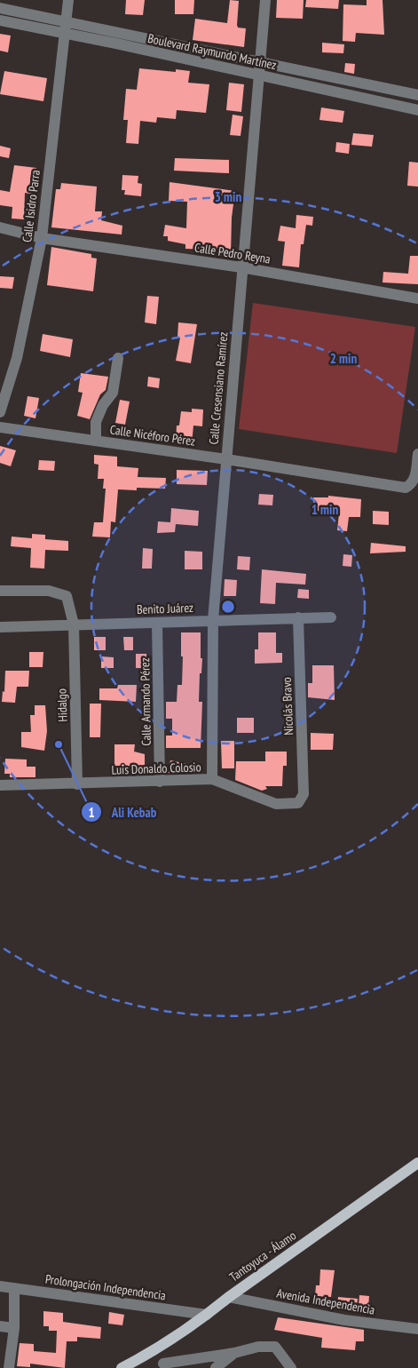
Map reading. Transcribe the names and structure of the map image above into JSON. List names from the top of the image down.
{
  "streets": {
    "main road": ["Tantoyuca - Álamo"],
    "street": [
      "Boulevard Raymundo Martínez",
      "Calle Isidro Parra",
      "Calle Pedro Reyna",
      "Calle Cresensiano Ramírez",
      "Calle Nicéforo Pérez",
      "Benito Juárez",
      "Calle Armando Pérez",
      "Hidalgo",
      "Nicolás Bravo",
      "Luis Donaldo Colosio",
      "Prolongación Independencia",
      "Avenida Independencia"
    ]
  },
  "crossings": [
    ["Boulevard Raymundo Martínez", "Calle Isidro Parra"],
    ["Boulevard Raymundo Martínez", "Calle Cresensiano Ramírez"],
    ["Calle Isidro Parra", "Calle Pedro Reyna"],
    ["Calle Pedro Reyna", "Calle Cresensiano Ramírez"],
    ["Calle Cresensiano Ramírez", "Calle Nicéforo Pérez"],
    ["Calle Cresensiano Ramírez", "Benito Juárez"],
    ["Calle Cresensiano Ramírez", "Luis Donaldo Colosio"],
    ["Benito Juárez", "Calle Armando Pérez"],
    ["Benito Juárez", "Hidalgo"],
    ["Benito Juárez", "Nicolás Bravo"],
    ["Calle Armando Pérez", "Luis Donaldo Colosio"],
    ["Hidalgo", "Luis Donaldo Colosio"],
    ["Nicolás Bravo", "Luis Donaldo Colosio"],
    ["Tantoyuca - Álamo", "Prolongación Independencia"],
    ["Tantoyuca - Álamo", "Avenida Independencia"]
  ],
  "places": ["Ali Kebab"],
  "rings": ["3 min", "2 min", "1 min"]
}
